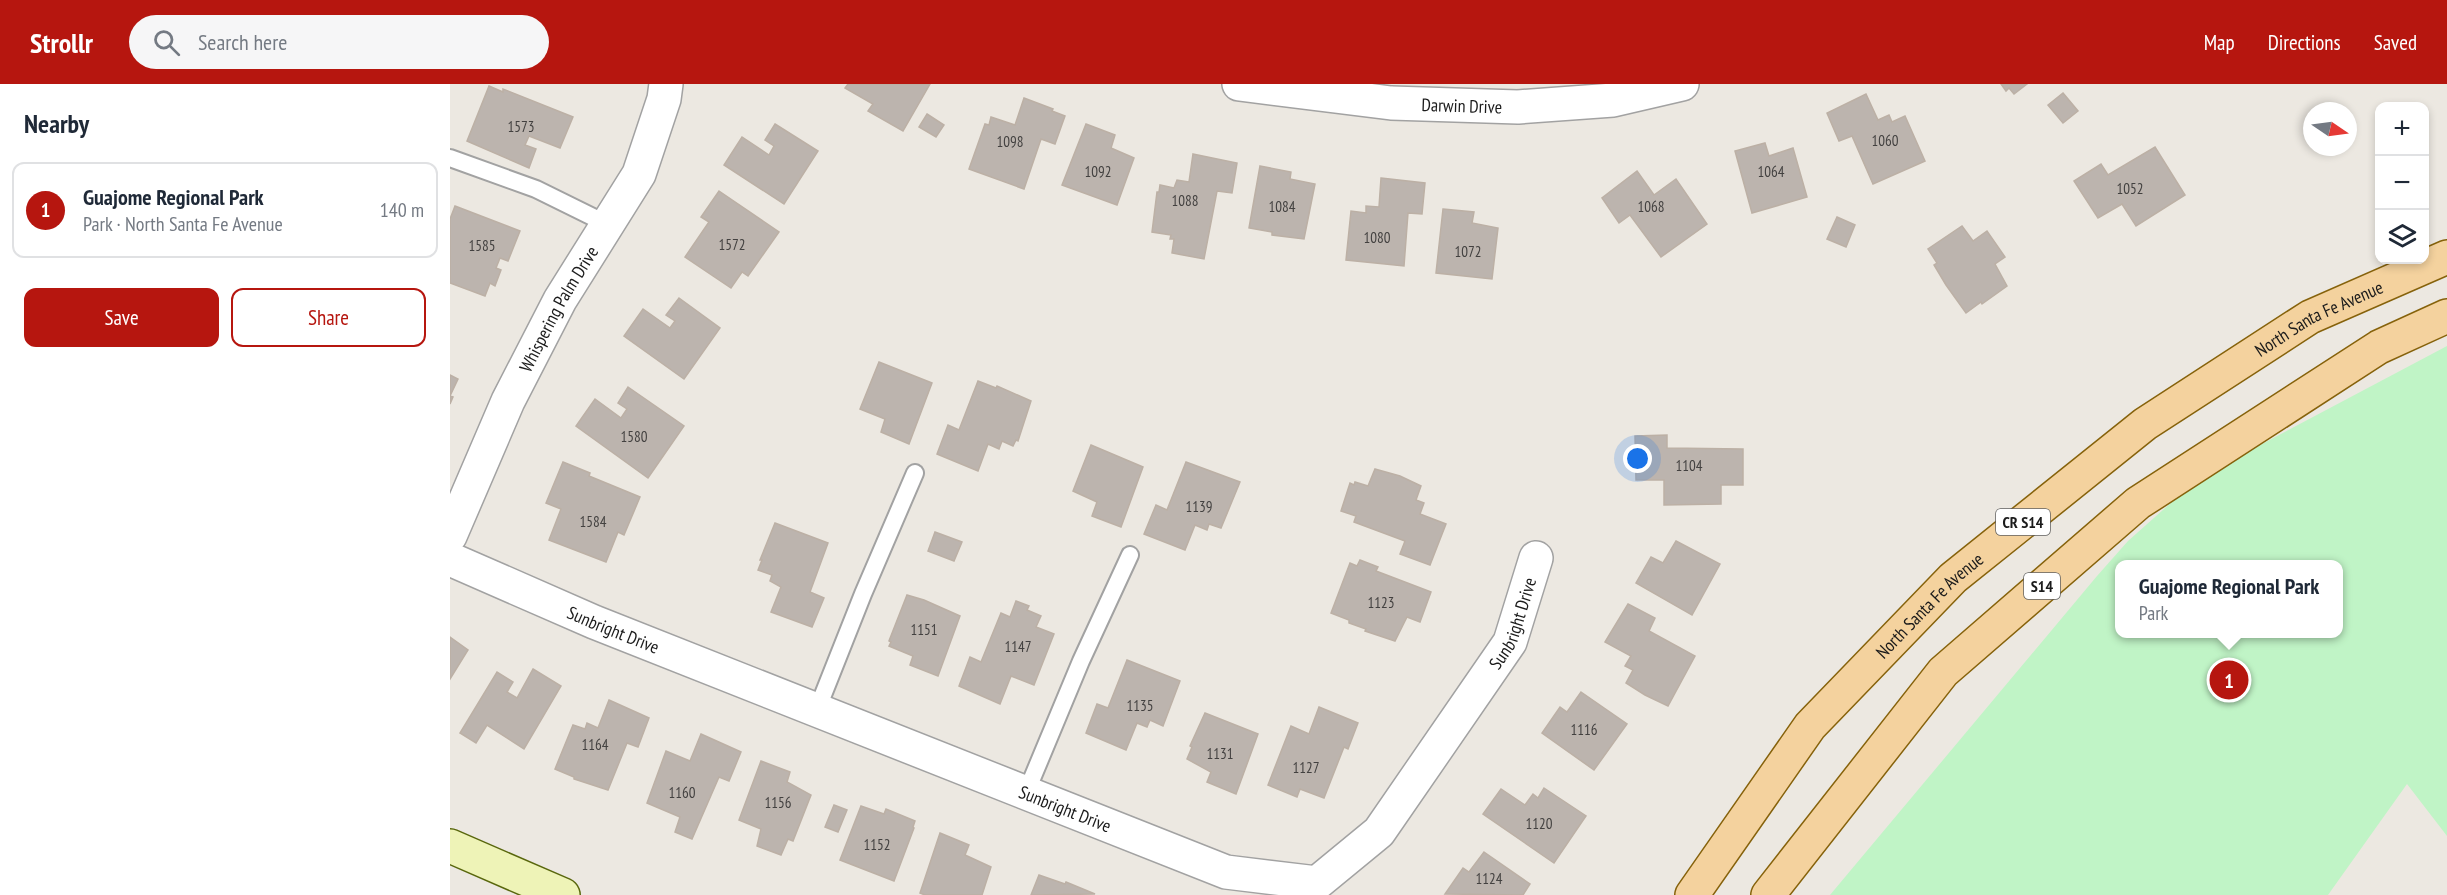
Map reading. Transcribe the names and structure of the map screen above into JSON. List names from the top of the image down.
{
  "streets": {
    "main road": ["North Santa Fe Avenue", "CR S14", "S14"],
    "street": ["Darwin Drive", "Whispering Palm Drive", "Sunbright Drive"]
  },
  "house_numbers": [
    "1573",
    "1060",
    "1098",
    "1092",
    "1064",
    "1052",
    "1088",
    "1084",
    "1068",
    "1080",
    "1572",
    "1585",
    "1072",
    "1580",
    "1104",
    "1139",
    "1584",
    "1123",
    "1151",
    "1147",
    "1135",
    "1116",
    "1164",
    "1131",
    "1127",
    "1160",
    "1156",
    "1120",
    "1152",
    "1124"
  ],
  "north": "right",
  "page": {
    "header": "Strollr",
    "search": "Search here",
    "nav": ["Map", "Directions", "Saved"],
    "heading": "Nearby",
    "map_buttons": ["+", "−"],
    "list": [
      {
        "mark": "1",
        "name": "Guajome Regional Park",
        "note": "Park · North Santa Fe Avenue",
        "value": "140 m"
      }
    ],
    "buttons": ["Save", "Share"],
    "popup": ["Guajome Regional Park", "Park"],
    "pins": "1"
  }
}
